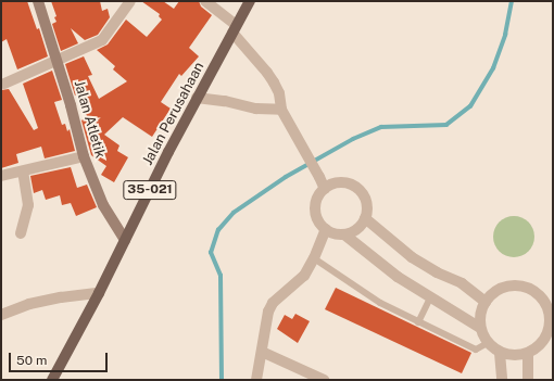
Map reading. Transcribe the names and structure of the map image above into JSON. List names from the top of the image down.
{
  "streets": {
    "main road": ["Jalan Perusahaan", "35-021"],
    "street": ["Jalan Atletik"]
  },
  "crossings": [
    ["Jalan Perusahaan", "Jalan Atletik"]
  ],
  "scale_bar": "50 m"
}
